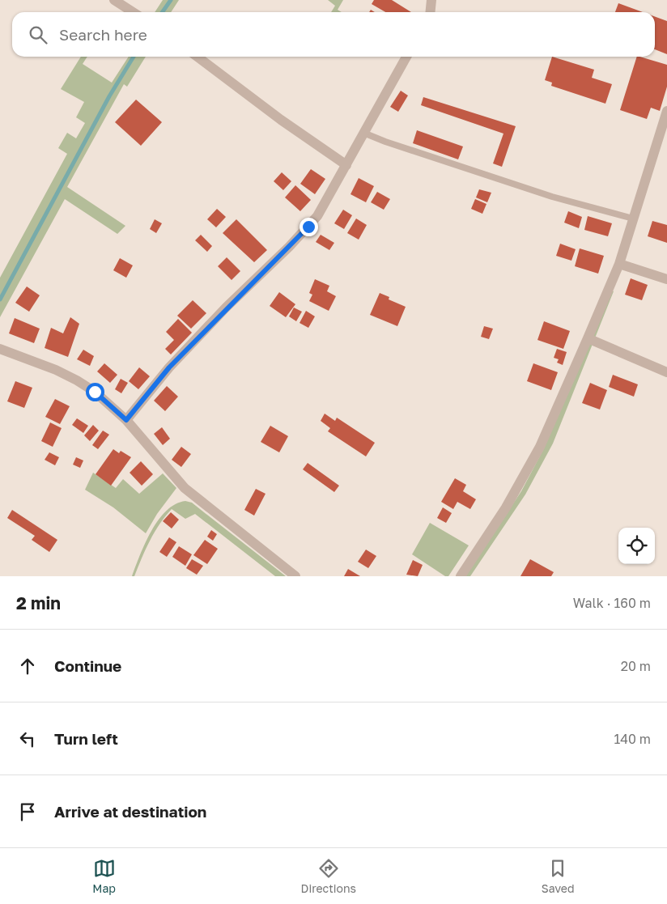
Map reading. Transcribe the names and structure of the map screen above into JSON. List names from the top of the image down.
{
  "page": {
    "search": "Search here",
    "heading": ["2 min", "Walk · 160 m"],
    "list": [
      ["Continue", "20 m"],
      ["Turn left", "140 m"],
      "Arrive at destination"
    ],
    "nav": ["Map", "Directions", "Saved"]
  }
}
